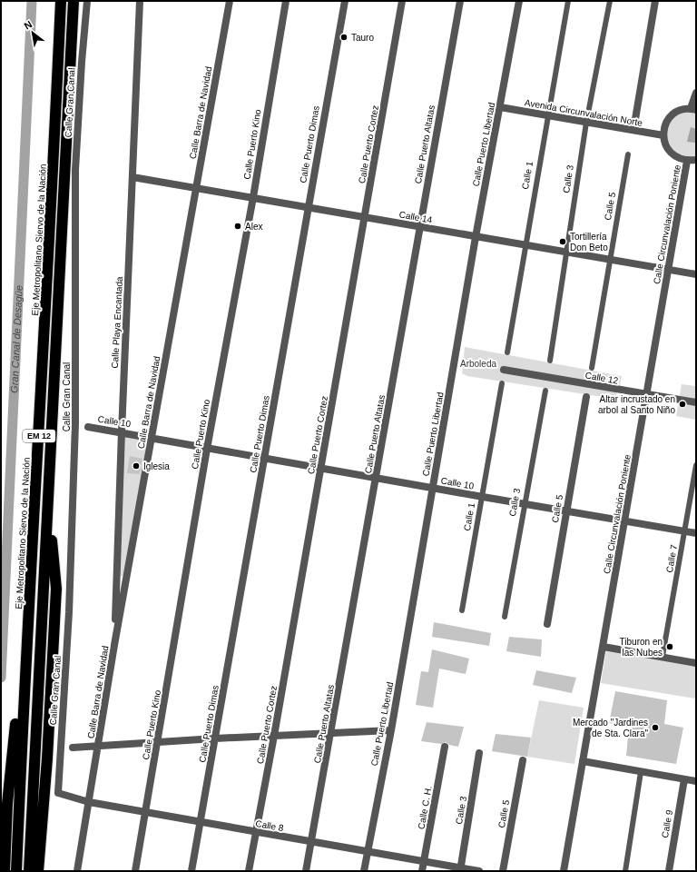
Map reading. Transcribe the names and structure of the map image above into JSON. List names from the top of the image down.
{
  "streets": {
    "highway": ["Eje Metropolitano Siervo de la Nación", "EM 12"],
    "street": [
      "Calle Gran Canal",
      "Calle Barra de Navidad",
      "Avenida Circunvalación Norte",
      "Calle Puerto Kino",
      "Calle Puerto Dimas",
      "Calle Puerto Cortez",
      "Calle Puerto Altatas",
      "Calle Puerto Libertad",
      "Calle 1",
      "Calle 3",
      "Calle 5",
      "Calle 14",
      "Calle Circunvalación Poniente",
      "Calle Playa Encantada",
      "Calle 12",
      "Calle 10",
      "Calle 7",
      "Calle C. H.",
      "Calle 9",
      "Calle 8"
    ]
  },
  "crossings": [
    ["Calle Gran Canal", "Calle 8"],
    ["Calle Barra de Navidad", "Calle 14"],
    ["Calle Barra de Navidad", "Calle Playa Encantada"],
    ["Calle Barra de Navidad", "Calle 10"],
    ["Calle Barra de Navidad", "Calle 8"],
    ["Avenida Circunvalación Norte", "Calle Puerto Libertad"],
    ["Avenida Circunvalación Norte", "Calle 1"],
    ["Avenida Circunvalación Norte", "Calle 3"],
    ["Calle Puerto Kino", "Calle 14"],
    ["Calle Puerto Kino", "Calle 10"],
    ["Calle Puerto Kino", "Calle 8"],
    ["Calle Puerto Dimas", "Calle 14"],
    ["Calle Puerto Dimas", "Calle 10"],
    ["Calle Puerto Dimas", "Calle 8"],
    ["Calle Puerto Cortez", "Calle 14"],
    ["Calle Puerto Cortez", "Calle 10"],
    ["Calle Puerto Cortez", "Calle 8"],
    ["Calle Puerto Altatas", "Calle 14"],
    ["Calle Puerto Altatas", "Calle 10"],
    ["Calle Puerto Altatas", "Calle 8"],
    ["Calle Puerto Libertad", "Calle 14"],
    ["Calle Puerto Libertad", "Calle 10"],
    ["Calle Puerto Libertad", "Calle 8"],
    ["Calle 1", "Calle 14"],
    ["Calle 1", "Calle 10"],
    ["Calle 3", "Calle 14"],
    ["Calle 3", "Calle 10"],
    ["Calle 3", "Calle 8"],
    ["Calle 5", "Calle 14"],
    ["Calle 5", "Calle 10"],
    ["Calle 14", "Calle Circunvalación Poniente"],
    ["Calle 14", "Calle Playa Encantada"],
    ["Calle Circunvalación Poniente", "Calle 12"],
    ["Calle Circunvalación Poniente", "Calle 10"],
    ["Calle Playa Encantada", "Calle 10"],
    ["Calle 10", "Calle 7"],
    ["Calle C. H.", "Calle 8"]
  ],
  "water": ["Gran Canal de Desagüe"],
  "parks": ["Arboleda"],
  "places": [
    "Tauro",
    "Alex",
    "Tortillería Don Beto",
    "Altar incrustado en arbol al Santo Niño",
    "Iglesia",
    "Tiburon en las Nubes",
    "Mercado \"Jardines de Sta. Clara\""
  ],
  "north": "top left"
}
